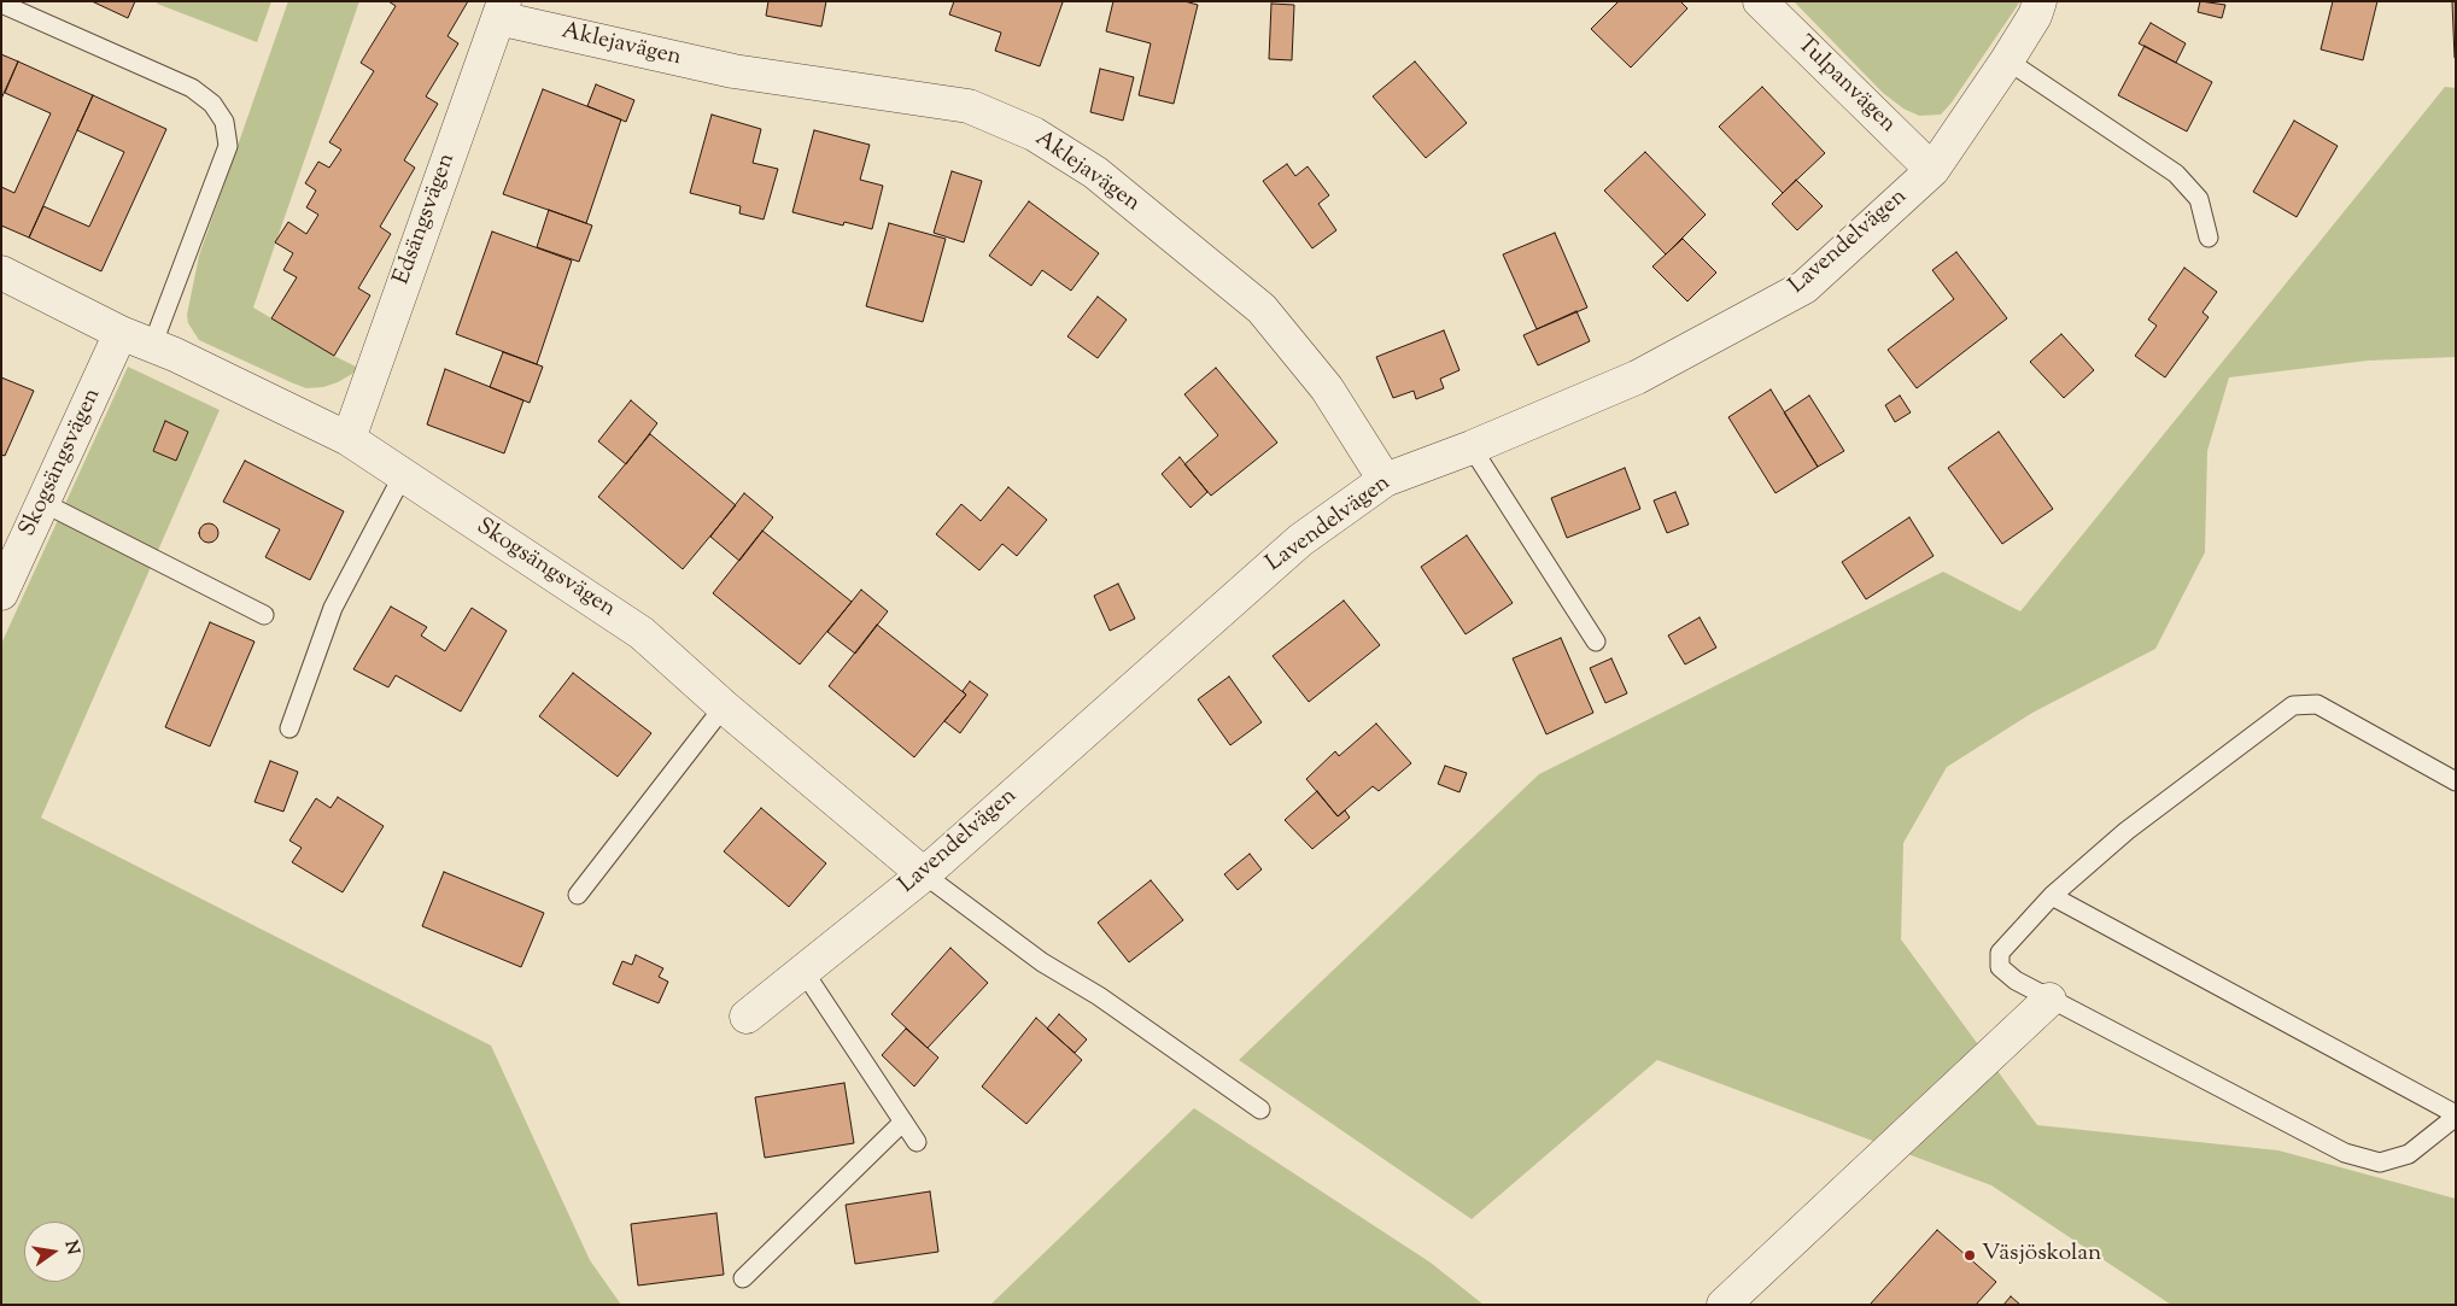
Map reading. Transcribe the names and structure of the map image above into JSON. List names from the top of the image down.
{
  "streets": {
    "street": [
      "Aklejavägen",
      "Tulpanvägen",
      "Edsängsvägen",
      "Lavendelvägen",
      "Skogsängsvägen"
    ]
  },
  "crossings": [
    ["Aklejavägen", "Edsängsvägen"],
    ["Aklejavägen", "Lavendelvägen"],
    ["Tulpanvägen", "Lavendelvägen"],
    ["Edsängsvägen", "Skogsängsvägen"],
    ["Lavendelvägen", "Skogsängsvägen"]
  ],
  "places": ["Väsjöskolan"],
  "north": "right"
}
